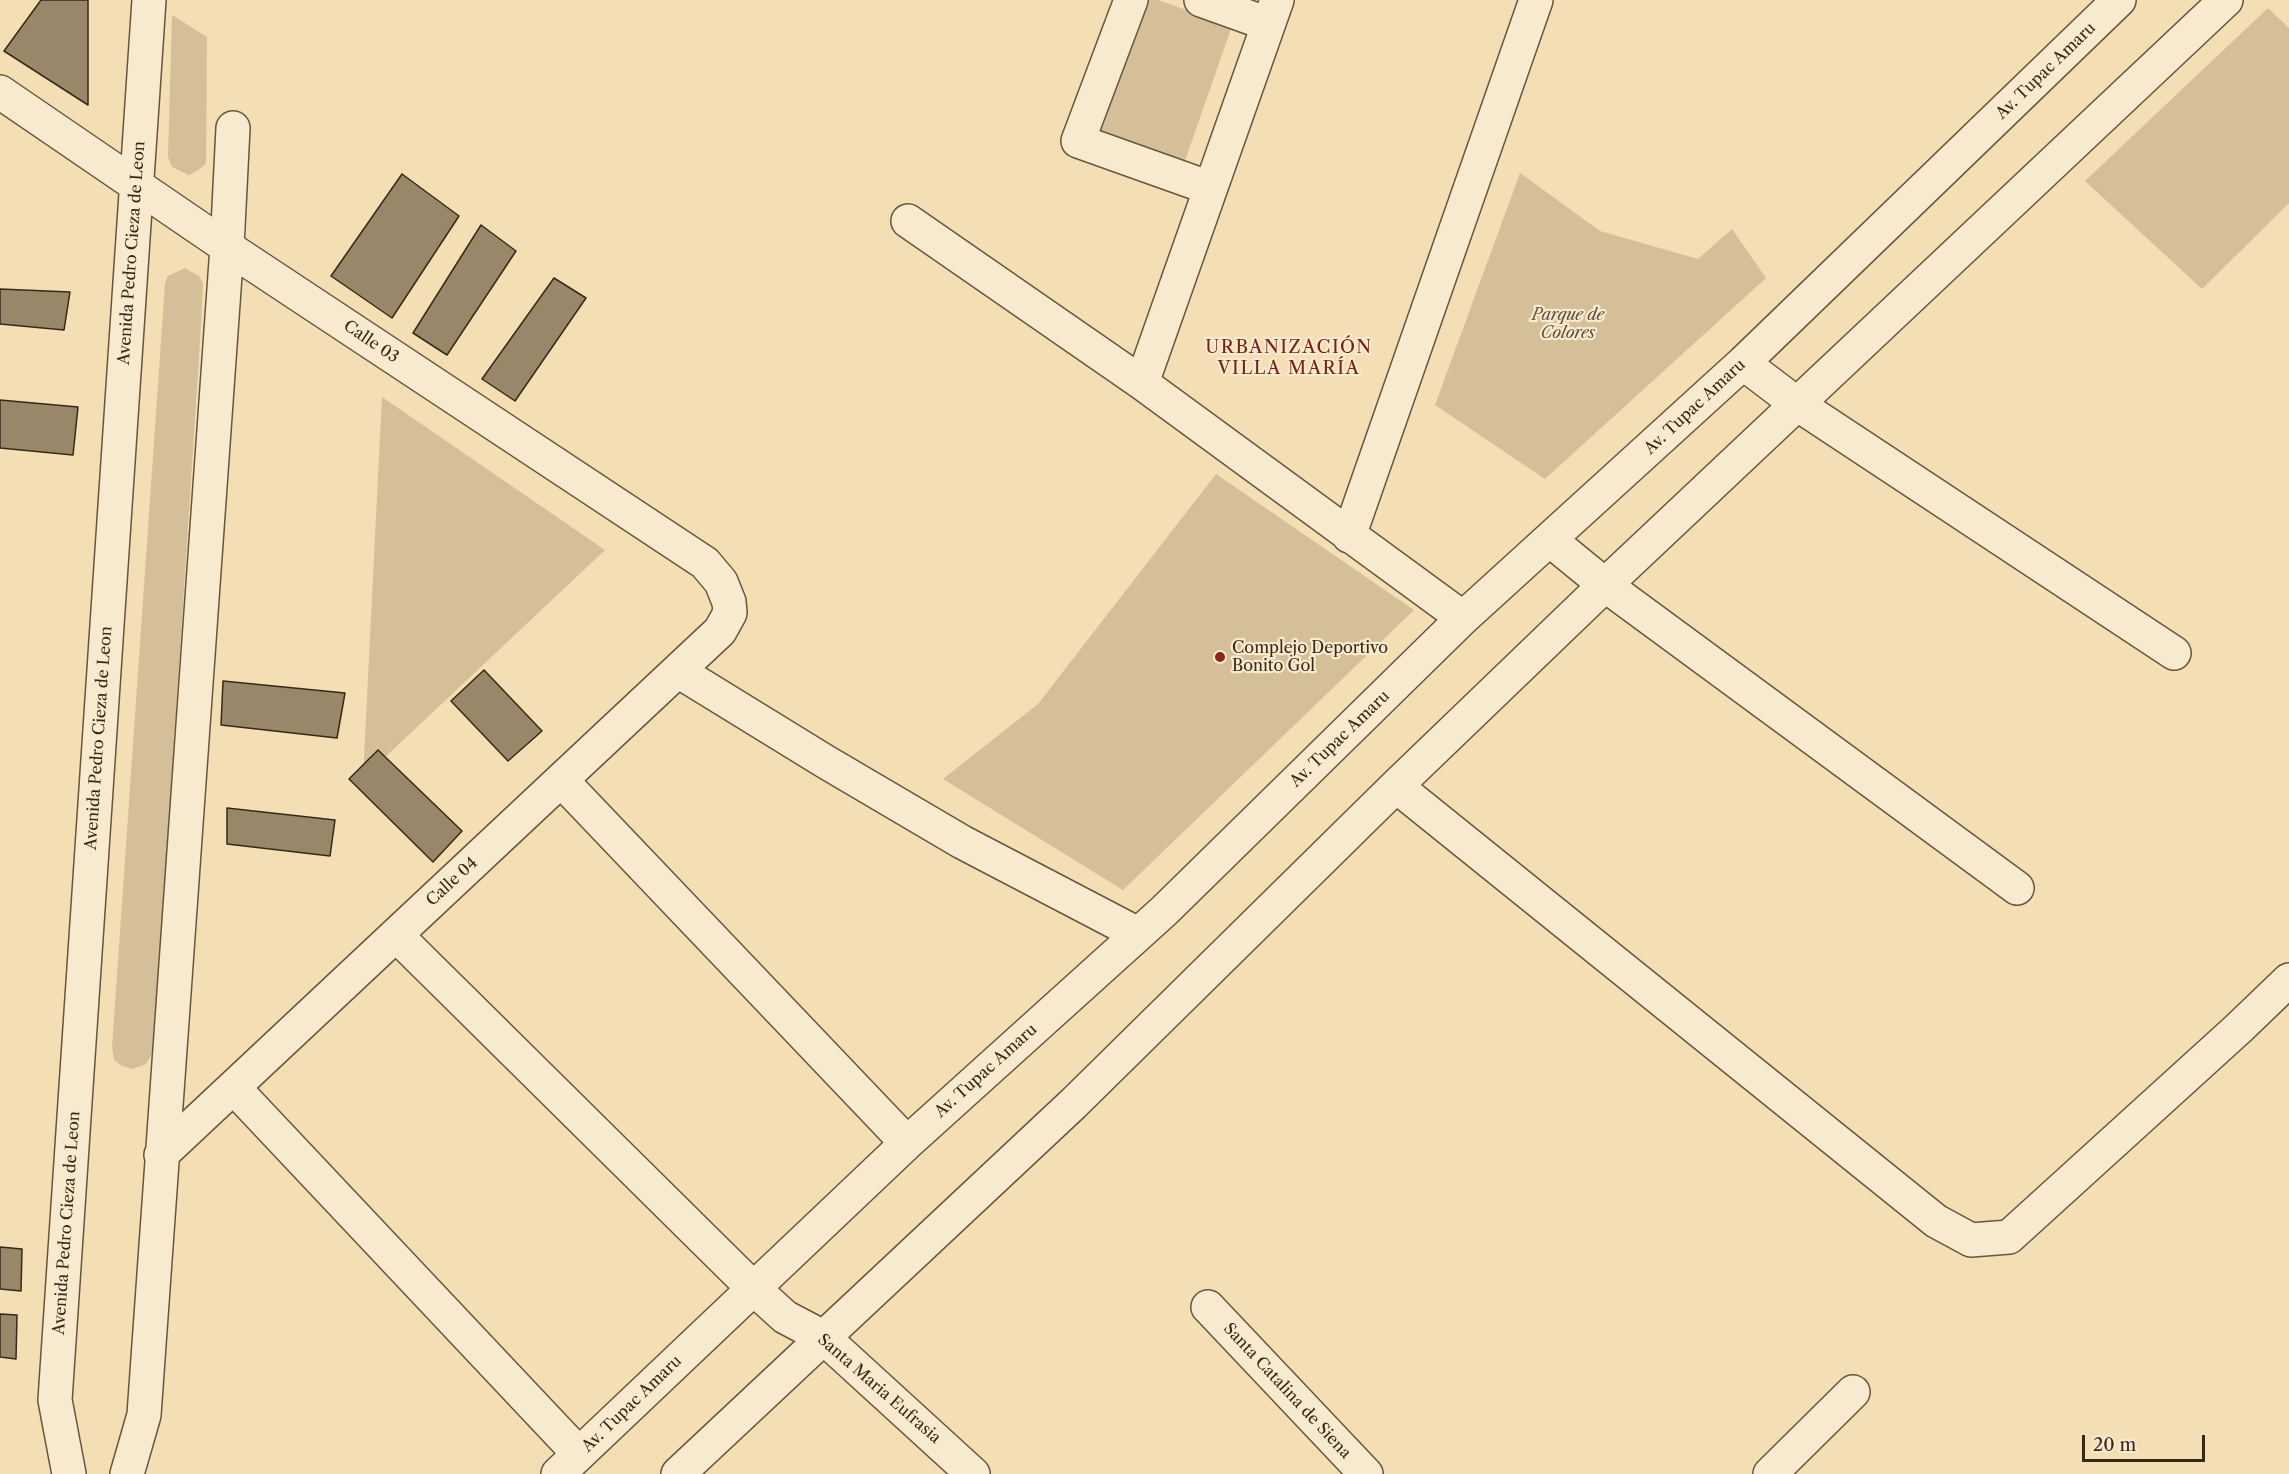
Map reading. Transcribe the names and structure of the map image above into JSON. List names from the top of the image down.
{
  "streets": {
    "street": [
      "Av. Tupac Amaru",
      "Avenida Pedro Cieza de Leon",
      "Calle 03",
      "Calle 04",
      "Santa Maria Eufrasia",
      "Santa Catalina de Siena"
    ]
  },
  "crossings": [
    ["Av. Tupac Amaru", "Santa Maria Eufrasia"],
    ["Avenida Pedro Cieza de Leon", "Calle 03"],
    ["Calle 03", "Calle 04"],
    ["Calle 04", "Santa Maria Eufrasia"]
  ],
  "districts": ["URBANIZACIÓN VILLA MARÍA"],
  "parks": ["Parque de Colores"],
  "places": ["Complejo Deportivo Bonito Gol"],
  "scale_bar": "20 m"
}
